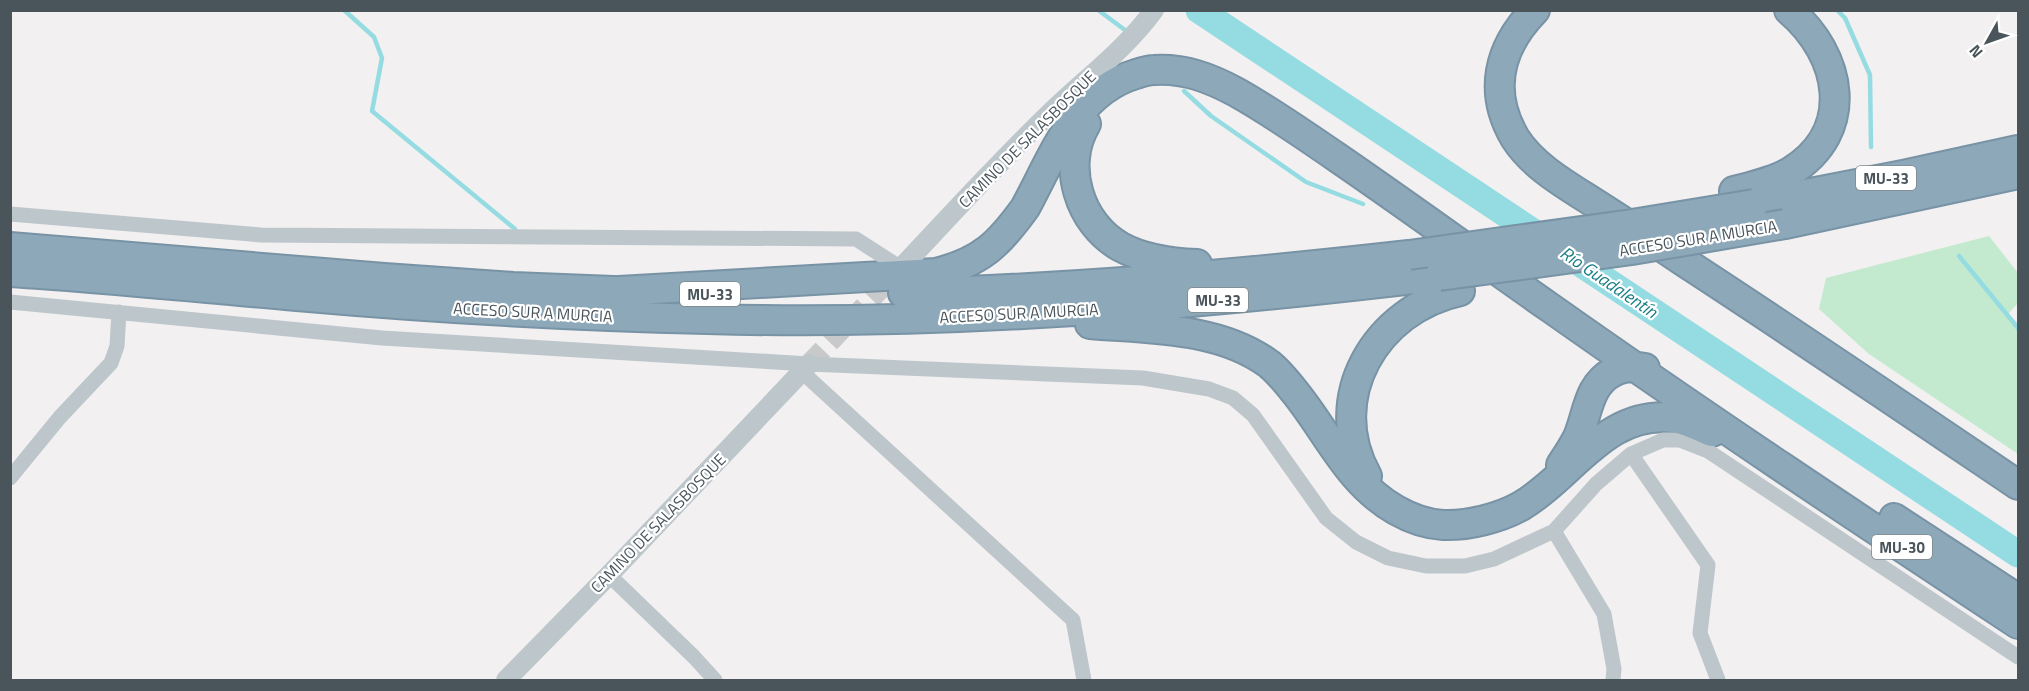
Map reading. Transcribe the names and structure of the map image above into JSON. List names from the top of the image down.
{
  "streets": {
    "highway": ["MU-33", "ACCESO SUR A MURCIA", "MU-30"],
    "street": ["CAMINO DE SALASBOSQUE"]
  },
  "water": ["Río Guadalentín"],
  "north": "bottom left"
}
